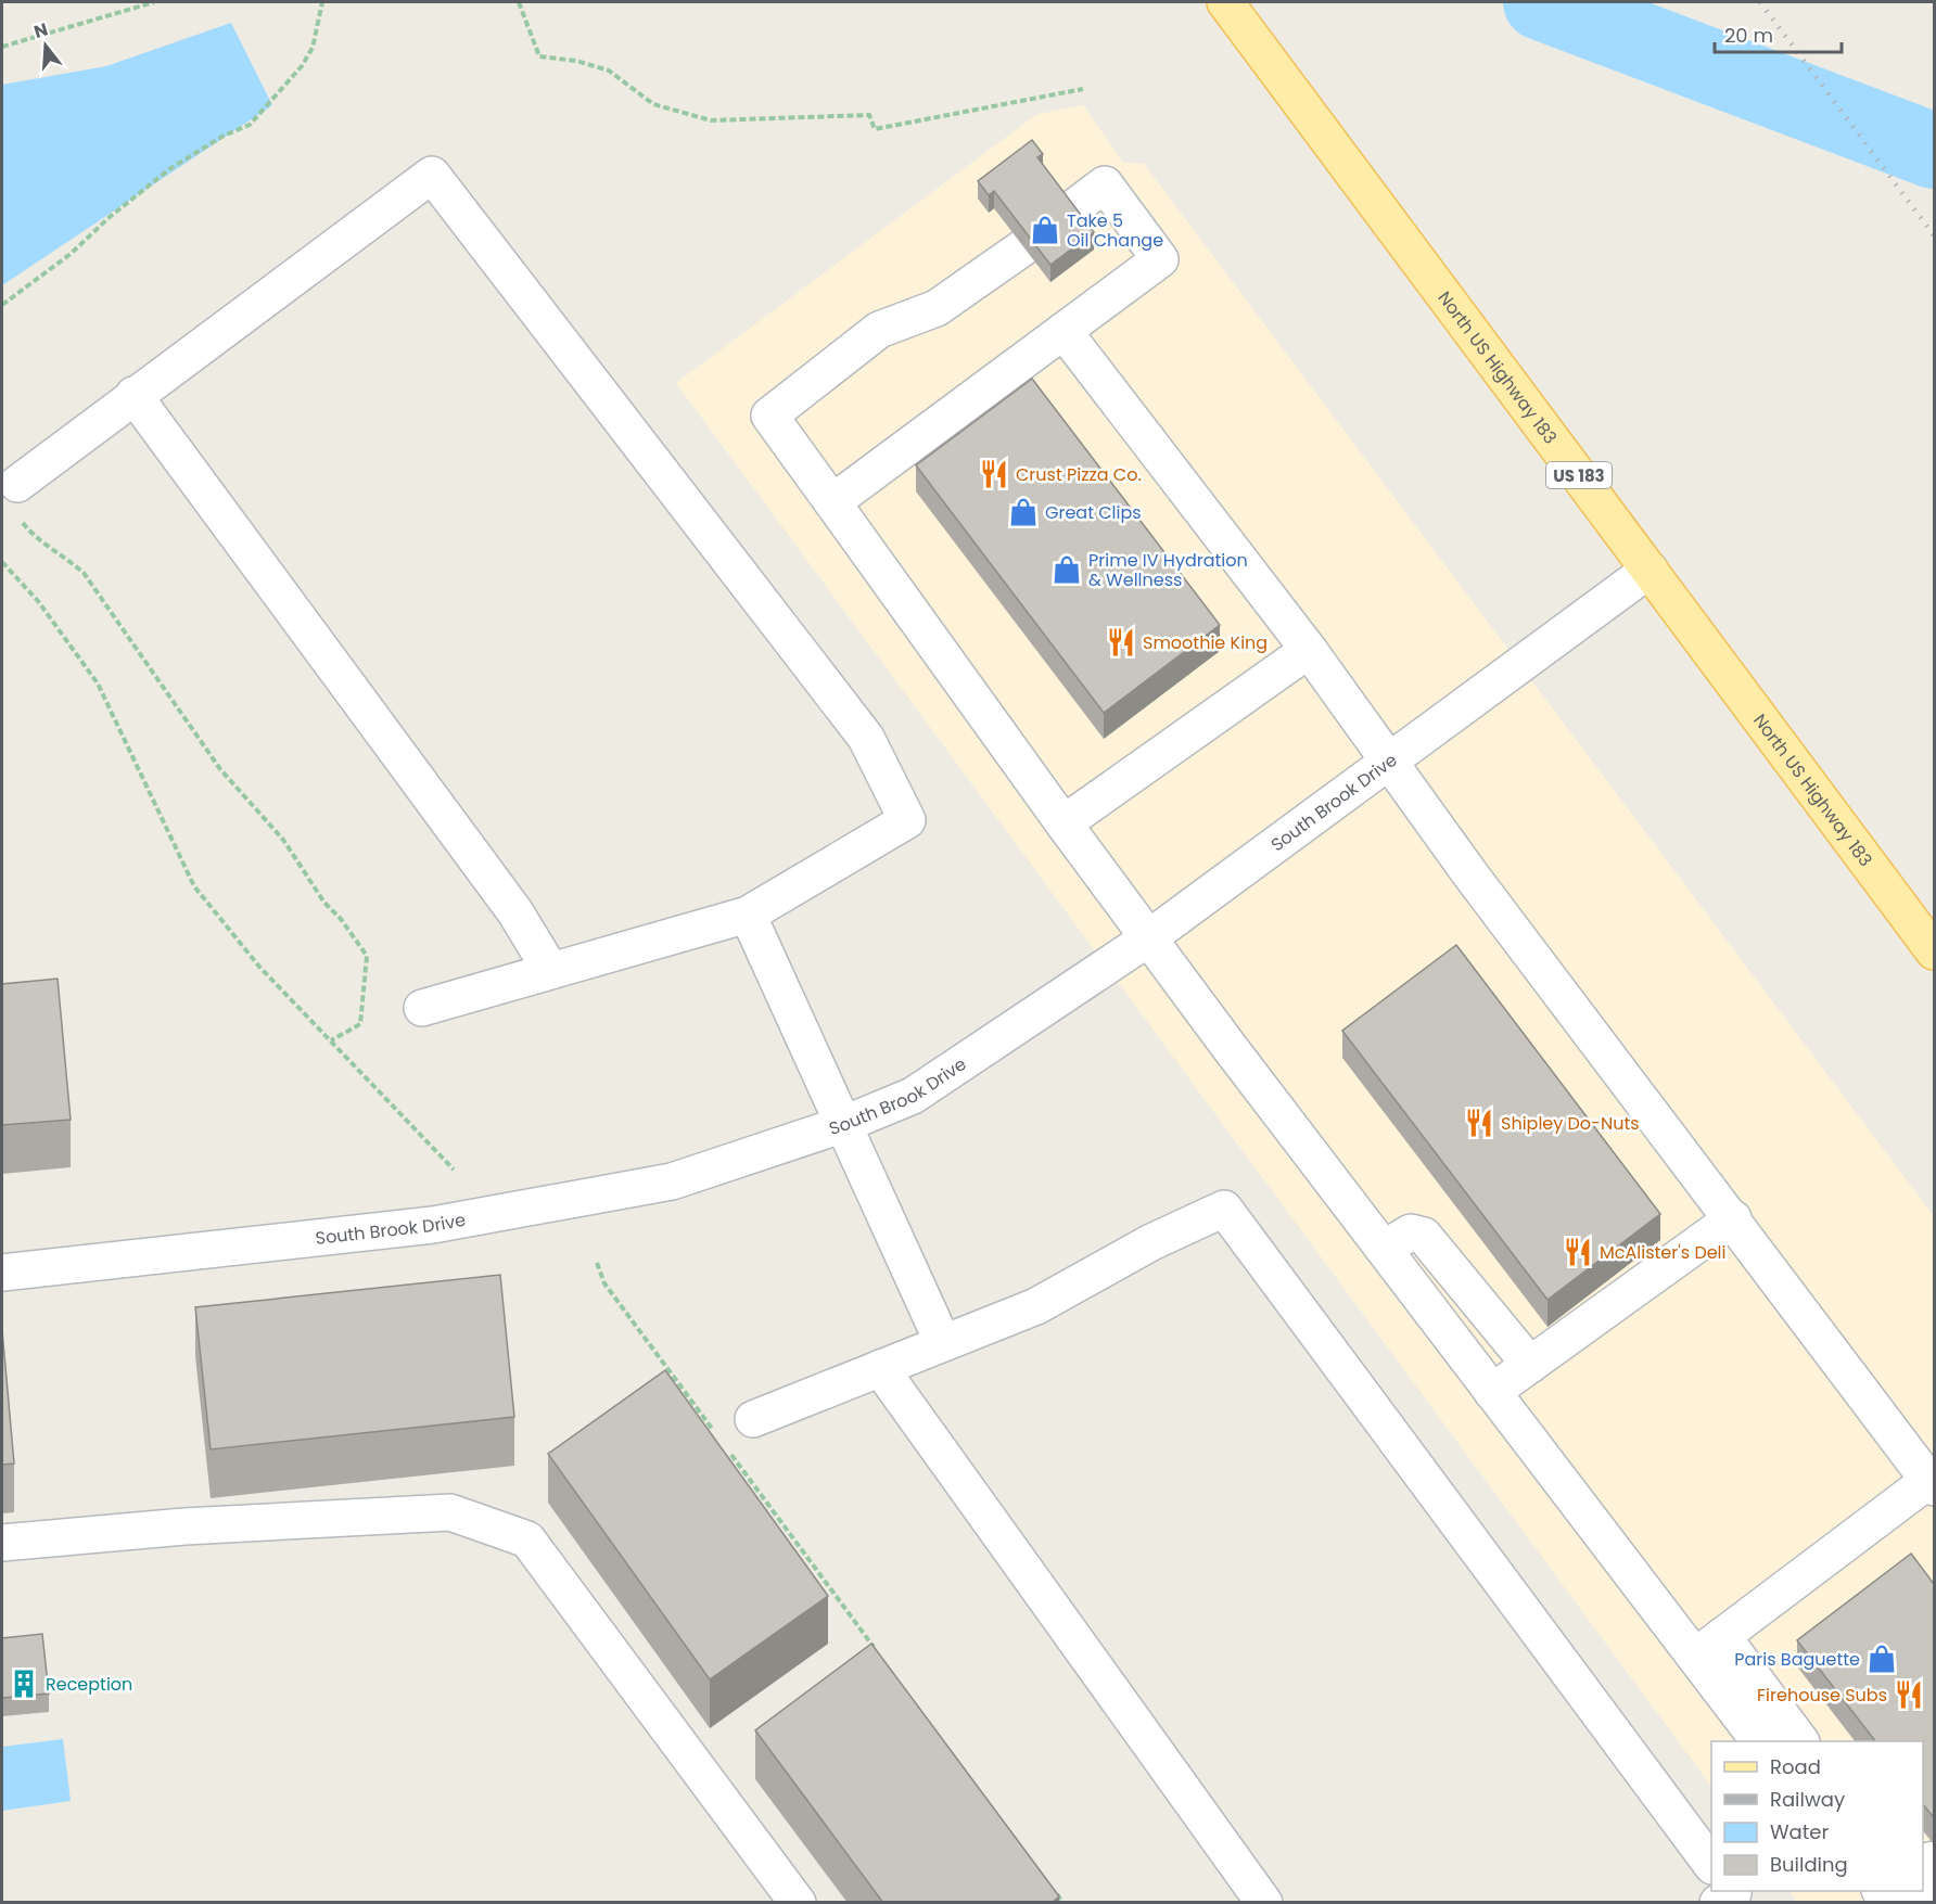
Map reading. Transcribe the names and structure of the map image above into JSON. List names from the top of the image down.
{
  "streets": {
    "main road": ["North US Highway 183", "US 183"],
    "street": ["South Brook Drive"]
  },
  "crossings": [
    ["North US Highway 183", "South Brook Drive"]
  ],
  "places": {
    "shop": [
      "Take 5 Oil Change",
      "Great Clips",
      "Prime IV Hydration & Wellness",
      "Paris Baguette"
    ],
    "restaurant": [
      "Crust Pizza Co.",
      "Smoothie King",
      "Shipley Do-Nuts",
      "McAlister's Deli",
      "Firehouse Subs"
    ],
    "building": ["Reception"]
  },
  "legend": [
    "Road",
    "Railway",
    "Water",
    "Building"
  ],
  "scale_bar": "20 m",
  "north": "top"
}
